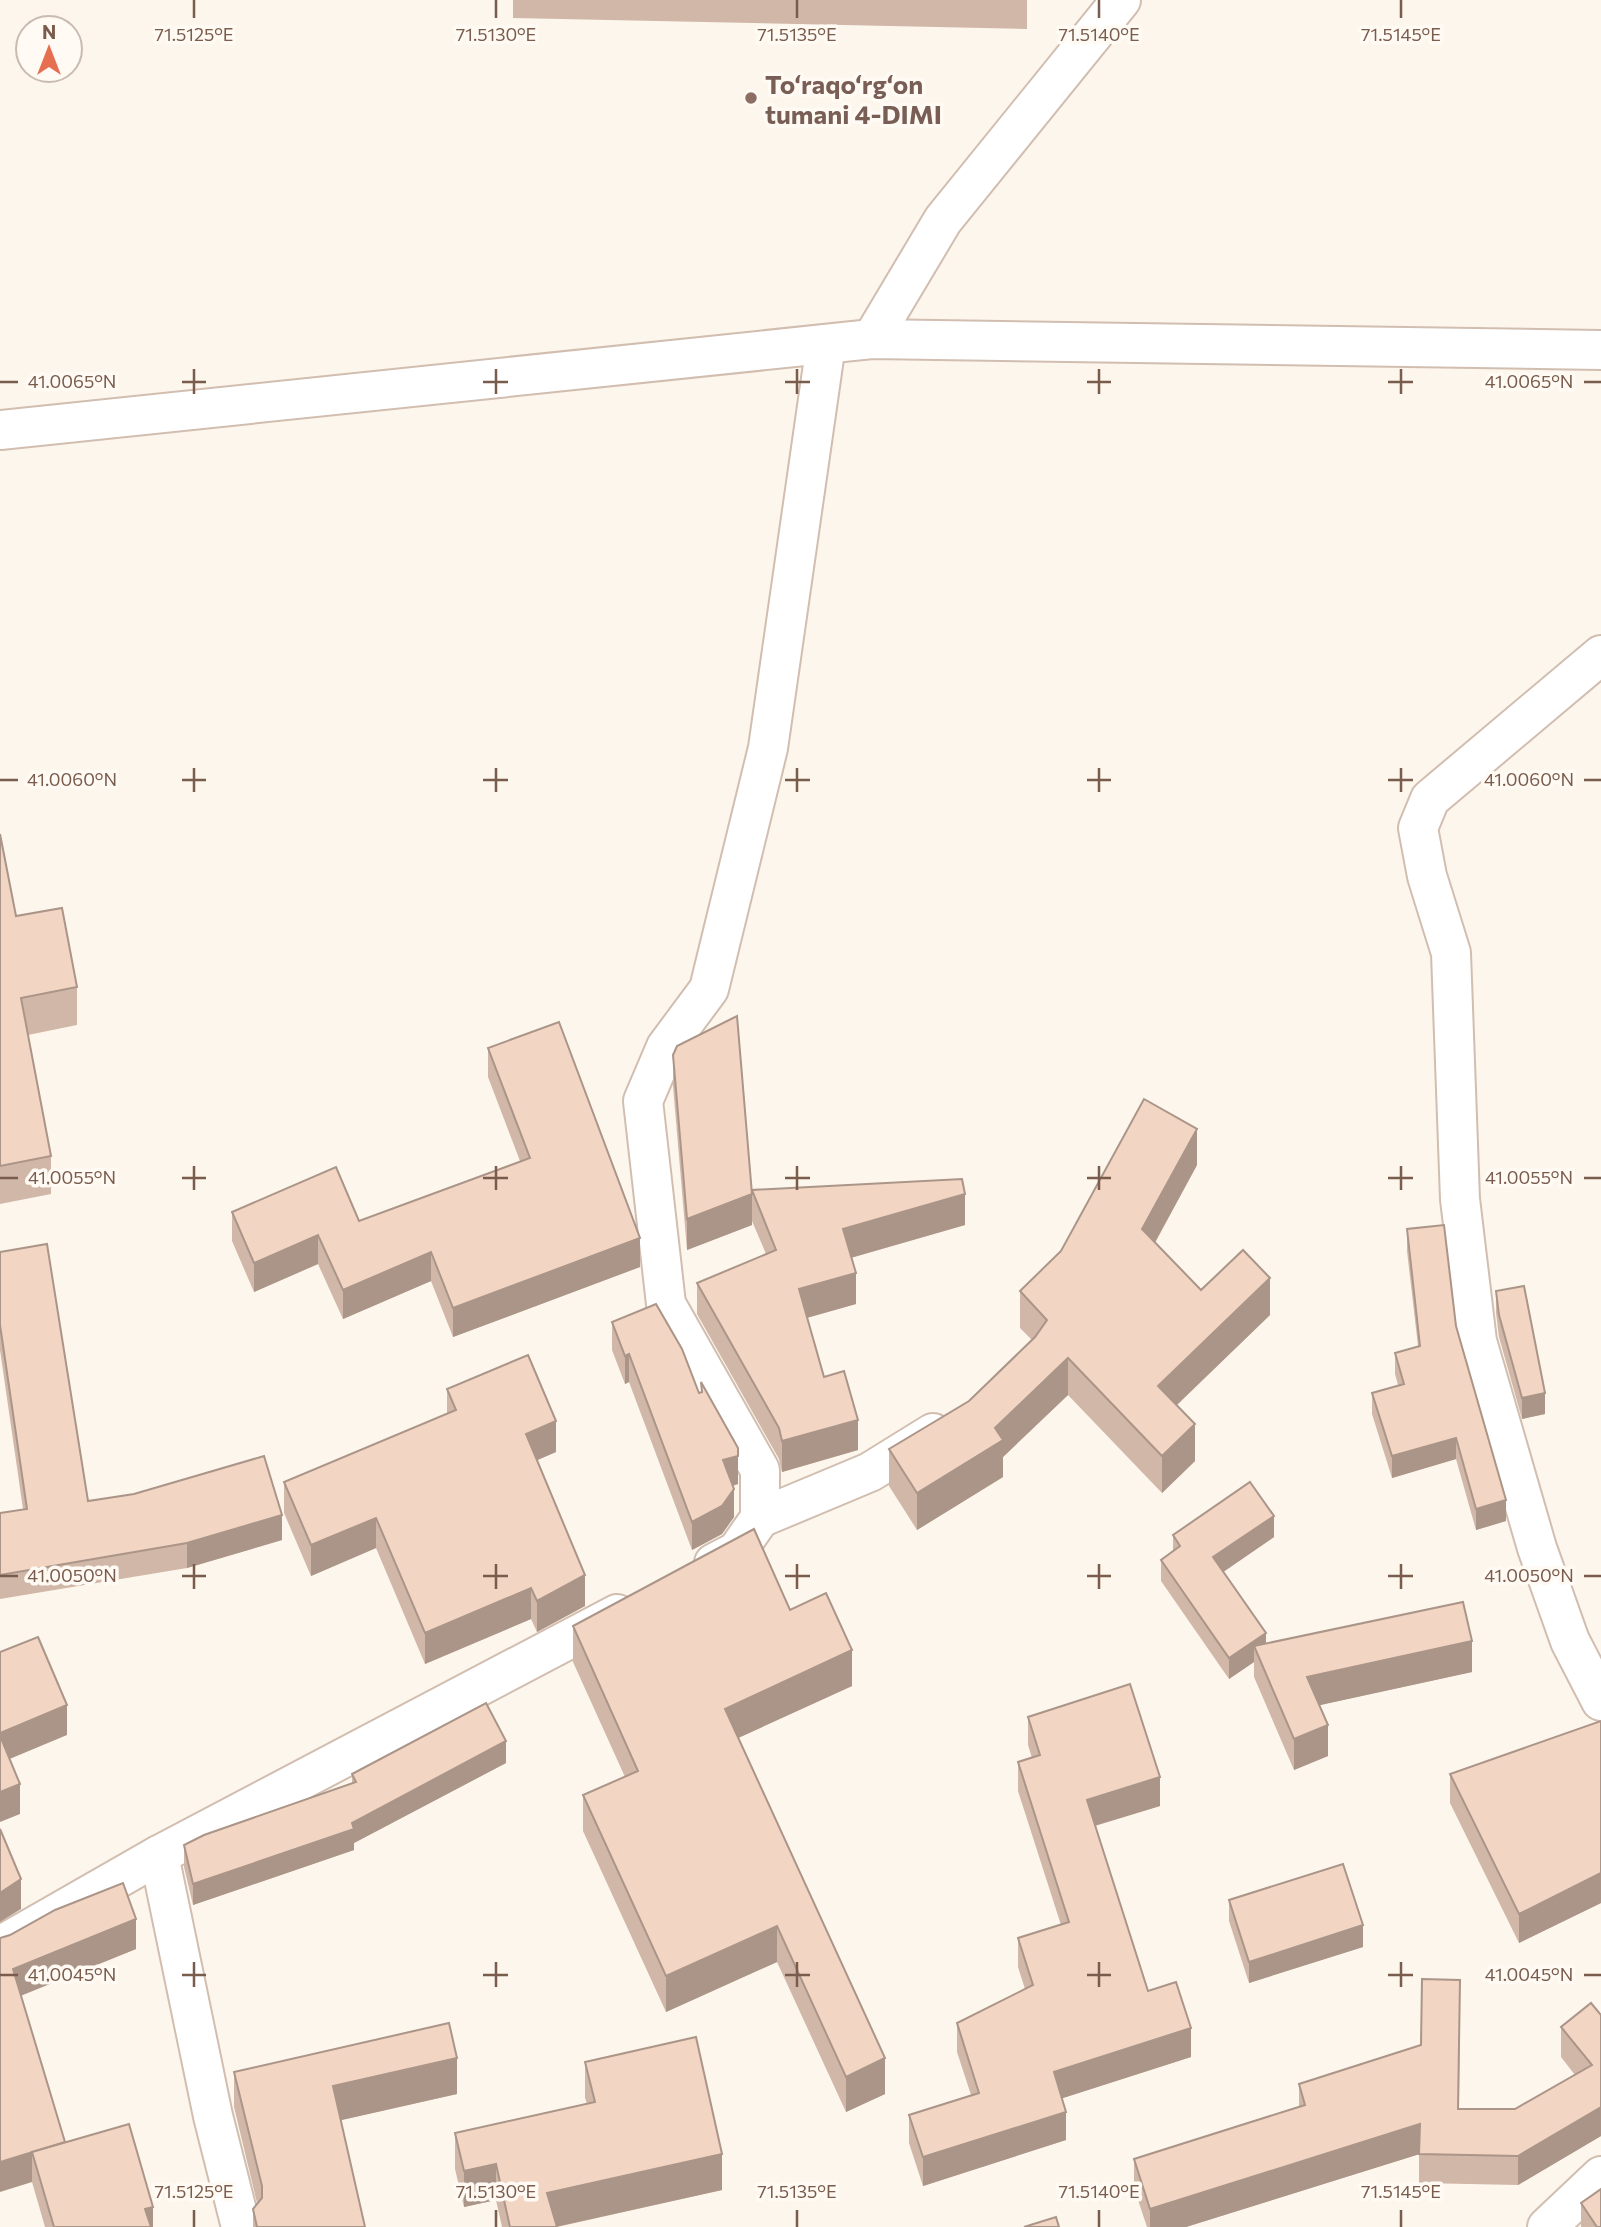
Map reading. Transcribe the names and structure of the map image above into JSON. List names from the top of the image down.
{
  "places": ["To‘raqo‘rg‘on tumani 4-DIMI"],
  "north": "top",
  "coordinates": [
    "71.5125°E",
    "71.5130°E",
    "71.5135°E",
    "71.5140°E",
    "71.5145°E",
    "41.0065°N",
    "41.0060°N",
    "41.0055°N",
    "41.0050°N",
    "41.0045°N"
  ]
}
